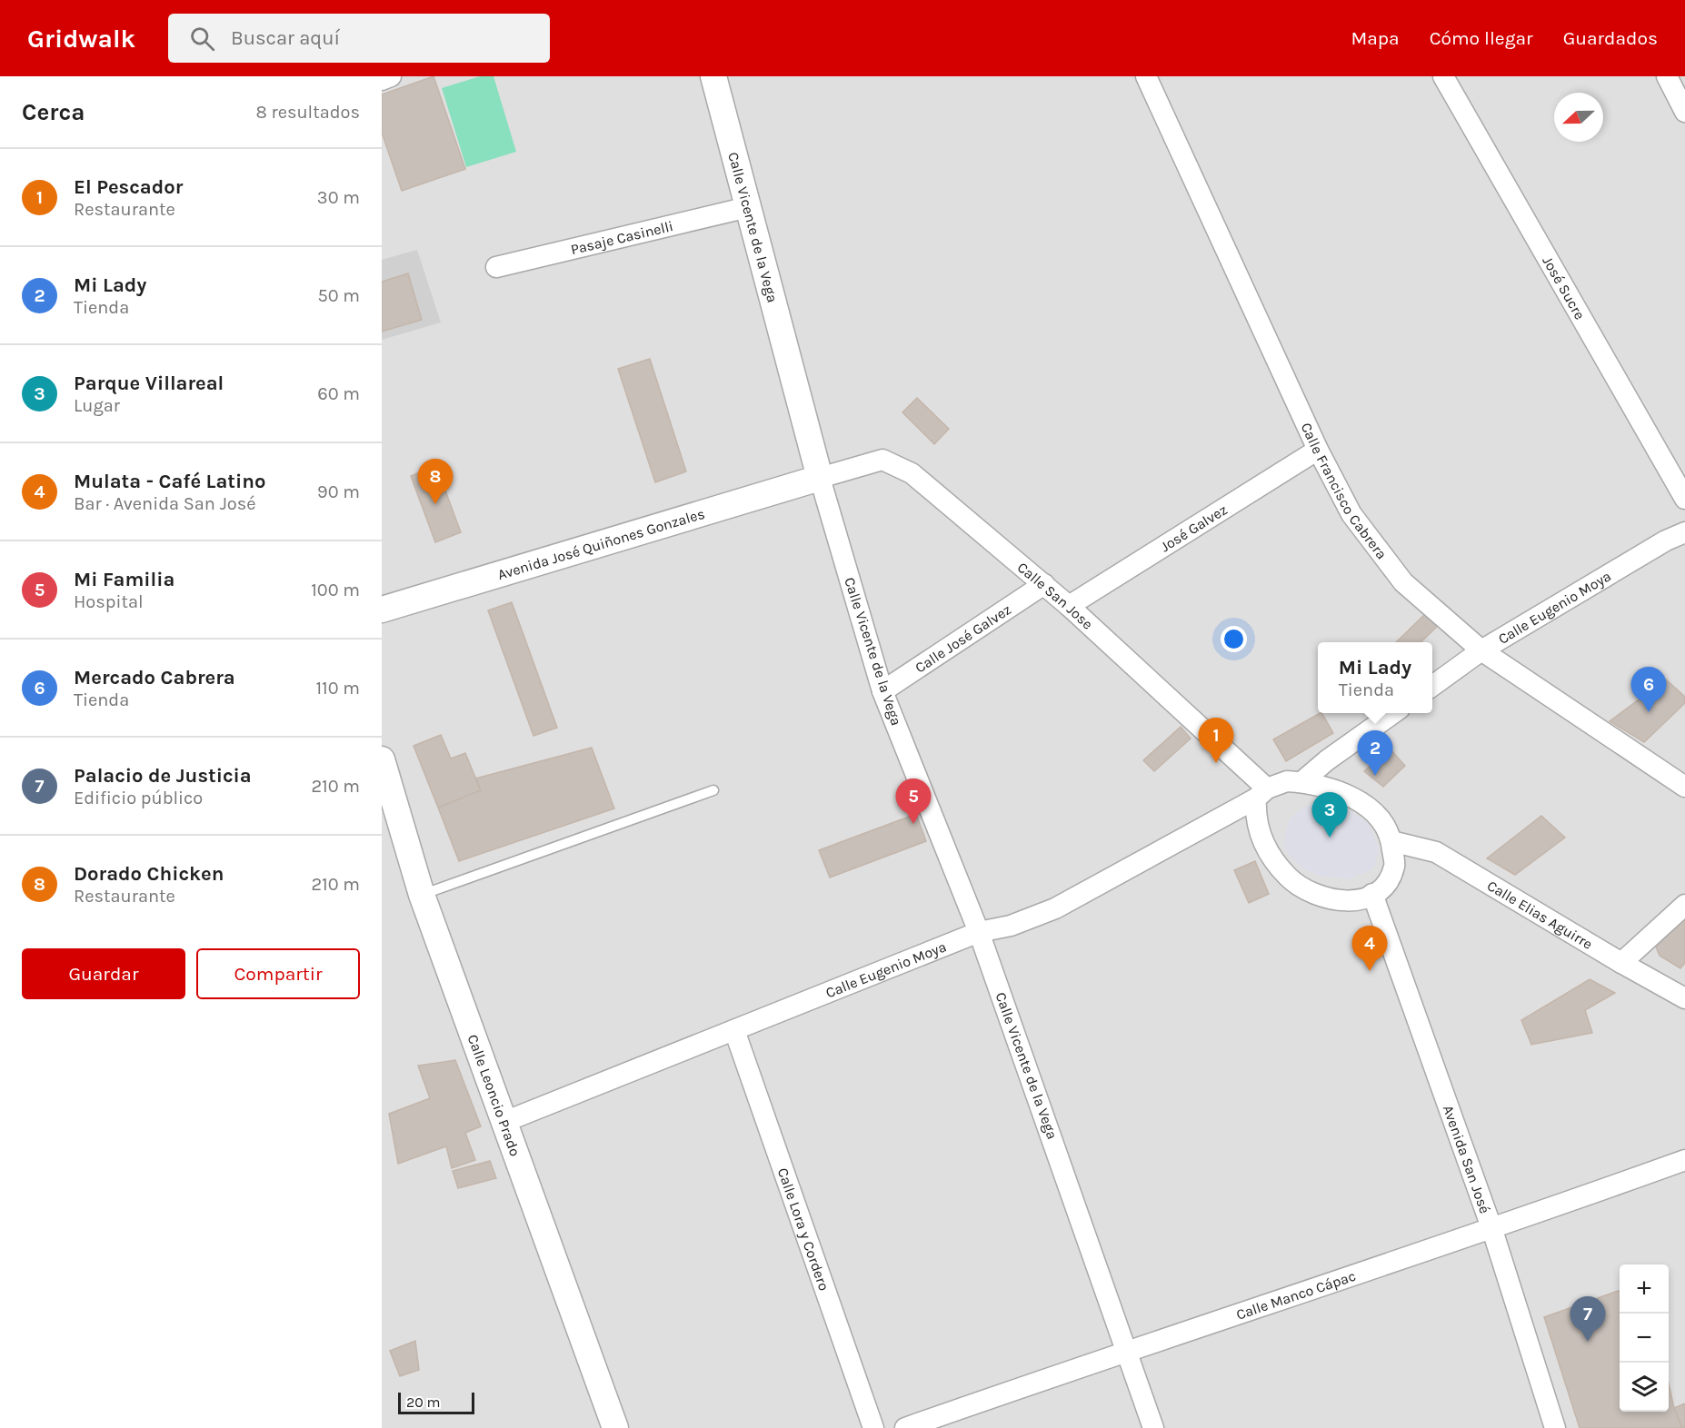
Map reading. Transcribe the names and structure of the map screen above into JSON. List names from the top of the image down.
{
  "streets": {
    "street": [
      "Calle Vicente de la Vega",
      "Pasaje Casinelli",
      "José Sucre",
      "Calle Francisco Cabrera",
      "José Galvez",
      "Avenida José Quiñones Gonzales",
      "Calle San Jose",
      "Calle Eugenio Moya",
      "Calle José Galvez",
      "Calle Elias Aguirre",
      "Calle Leoncio Prado",
      "Avenida San José",
      "Calle Lora y Cordero",
      "Calle Manco Cápac"
    ]
  },
  "crossings": [
    ["Calle Vicente de la Vega", "Pasaje Casinelli"],
    ["Calle Vicente de la Vega", "Avenida José Quiñones Gonzales"],
    ["Calle Vicente de la Vega", "Calle San Jose"],
    ["Calle Vicente de la Vega", "Calle Eugenio Moya"],
    ["Calle Vicente de la Vega", "Calle José Galvez"],
    ["Calle Vicente de la Vega", "Calle Manco Cápac"],
    ["Calle Francisco Cabrera", "José Galvez"],
    ["Calle Francisco Cabrera", "Calle Eugenio Moya"],
    ["José Galvez", "Calle San Jose"],
    ["Avenida José Quiñones Gonzales", "Calle San Jose"],
    ["Calle San Jose", "Calle Eugenio Moya"],
    ["Calle San Jose", "Calle José Galvez"],
    ["Calle San Jose", "Calle Elias Aguirre"],
    ["Calle San Jose", "Avenida San José"],
    ["Calle Eugenio Moya", "Calle Elias Aguirre"],
    ["Calle Eugenio Moya", "Calle Leoncio Prado"],
    ["Calle Eugenio Moya", "Avenida San José"],
    ["Calle Eugenio Moya", "Calle Lora y Cordero"],
    ["Calle Elias Aguirre", "Avenida San José"],
    ["Avenida San José", "Calle Manco Cápac"]
  ],
  "scale_bar": "20 m",
  "north": "left",
  "page": {
    "header": "Gridwalk",
    "search": "Buscar aquí",
    "nav": ["Mapa", "Cómo llegar", "Guardados"],
    "heading": ["Cerca", "8 resultados"],
    "list": [
      {
        "mark": "1",
        "name": "El Pescador",
        "note": "Restaurante",
        "value": "30 m"
      },
      {
        "mark": "2",
        "name": "Mi Lady",
        "note": "Tienda",
        "value": "50 m"
      },
      {
        "mark": "3",
        "name": "Parque Villareal",
        "note": "Lugar",
        "value": "60 m"
      },
      {
        "mark": "4",
        "name": "Mulata - Café Latino",
        "note": "Bar · Avenida San José",
        "value": "90 m"
      },
      {
        "mark": "5",
        "name": "Mi Familia",
        "note": "Hospital",
        "value": "100 m"
      },
      {
        "mark": "6",
        "name": "Mercado Cabrera",
        "note": "Tienda",
        "value": "110 m"
      },
      {
        "mark": "7",
        "name": "Palacio de Justicia",
        "note": "Edificio público",
        "value": "210 m"
      },
      {
        "mark": "8",
        "name": "Dorado Chicken",
        "note": "Restaurante",
        "value": "210 m"
      }
    ],
    "pins": [
      "8",
      "6",
      "1",
      "2",
      "5",
      "3",
      "4",
      "7"
    ],
    "popup": ["Mi Lady", "Tienda"],
    "buttons": ["Guardar", "Compartir"],
    "map_buttons": ["+", "−"],
    "scale": "20 m"
  }
}
